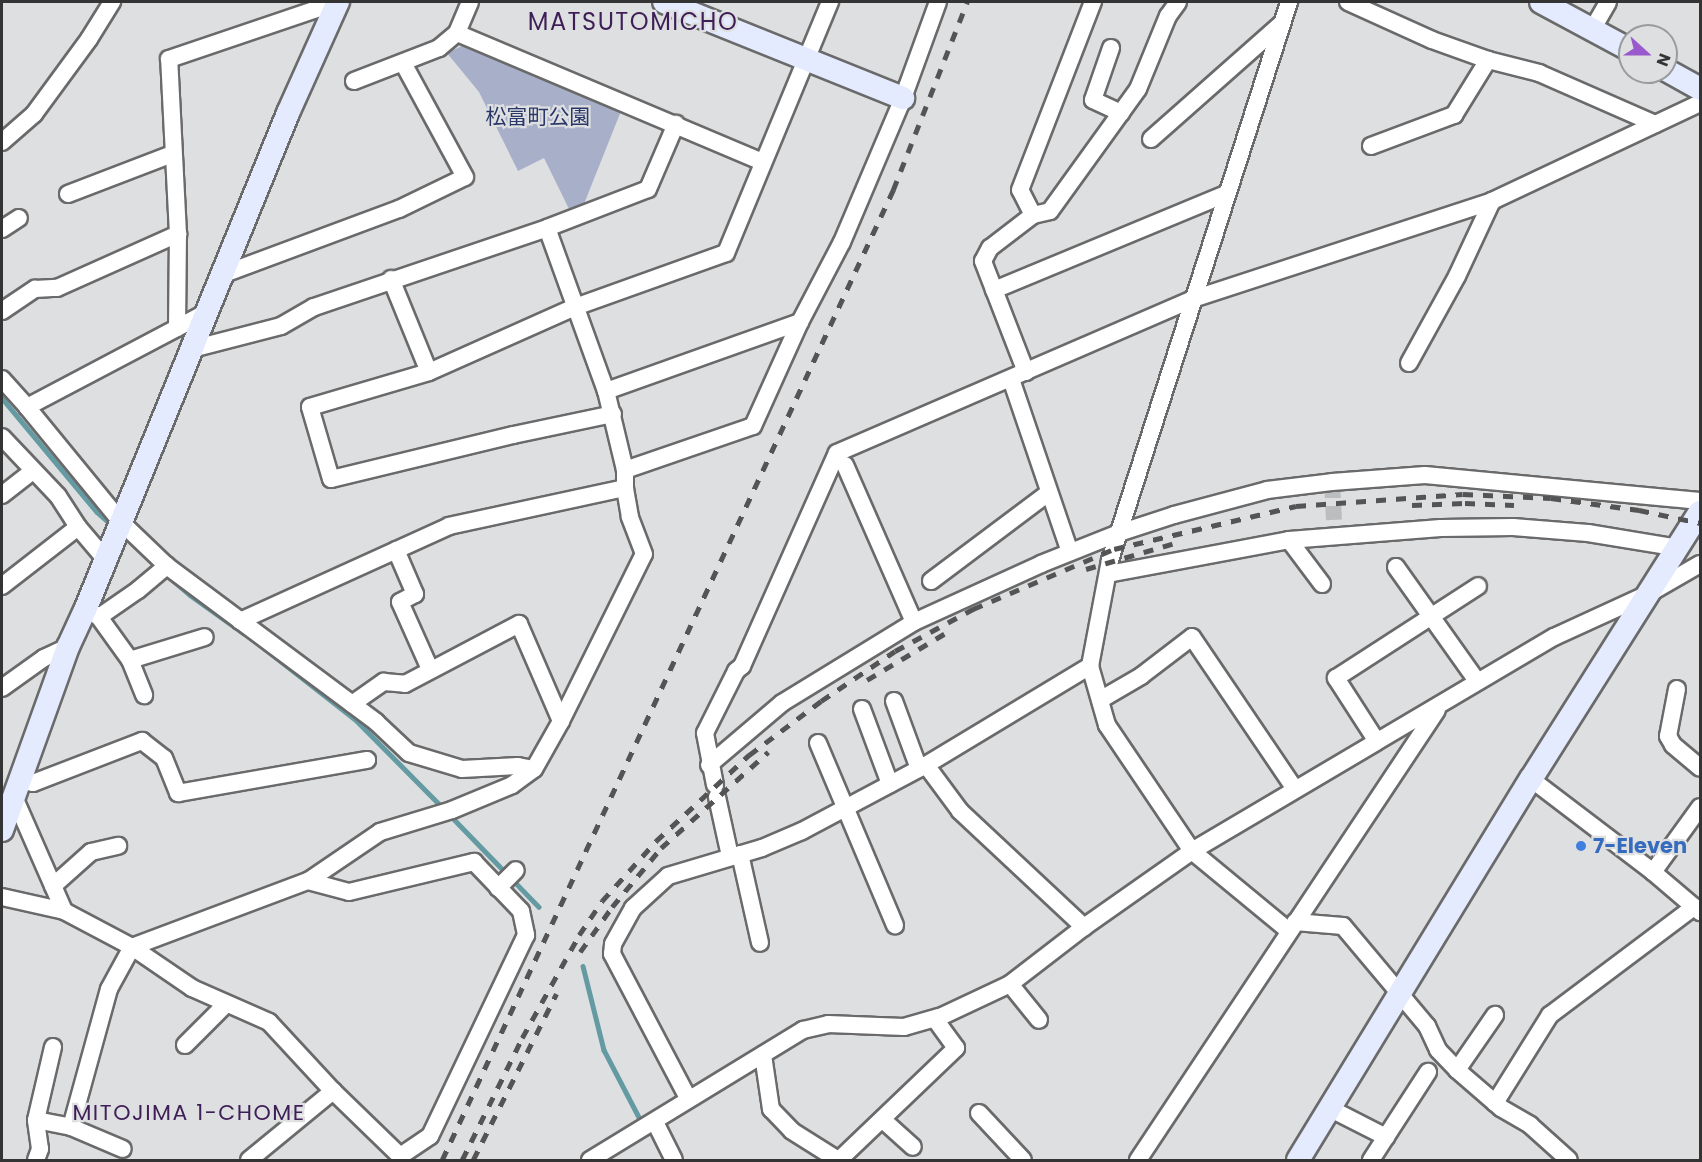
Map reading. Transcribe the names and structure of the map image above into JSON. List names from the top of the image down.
{
  "districts": ["MATSUTOMICHO", "MITOJIMA 1-CHOME"],
  "parks": ["松富町公園"],
  "places": ["7-Eleven"],
  "north": "right"
}
